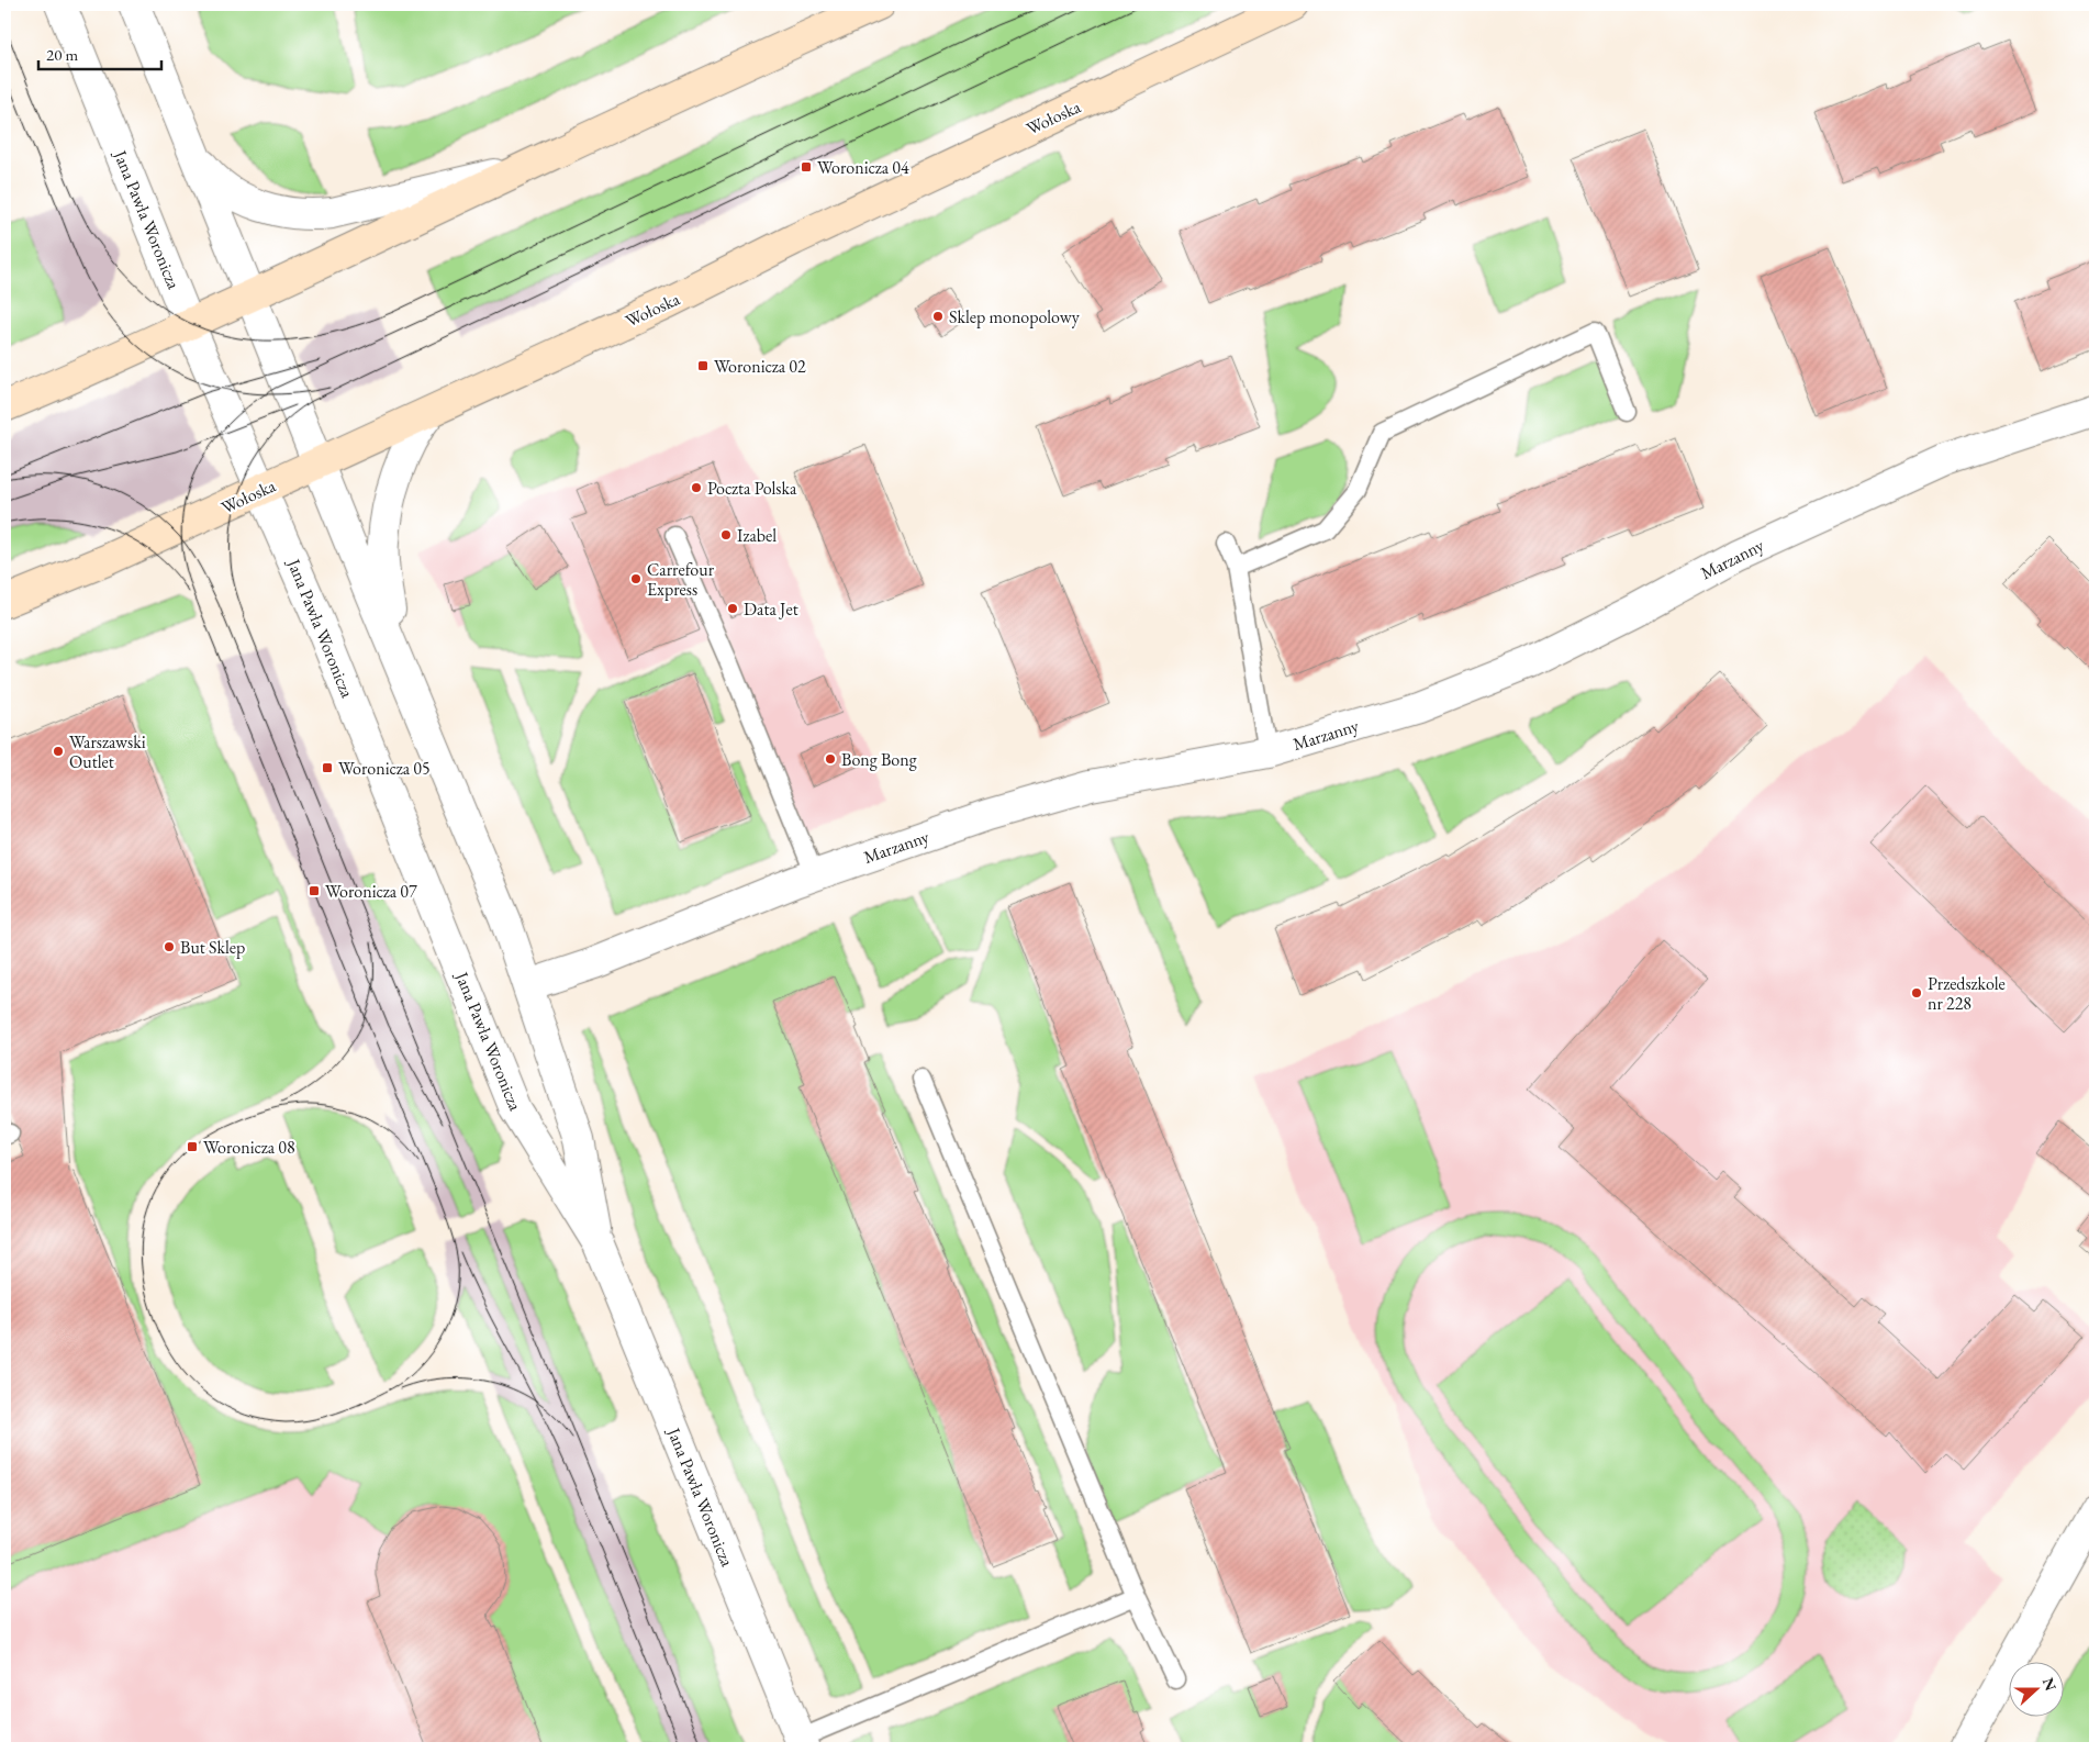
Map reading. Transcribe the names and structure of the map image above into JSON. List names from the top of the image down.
{
  "streets": {
    "main road": ["Wołoska"],
    "street": ["Jana Pawła Woronicza", "Marzanny"]
  },
  "crossings": [
    ["Wołoska", "Jana Pawła Woronicza"],
    ["Jana Pawła Woronicza", "Marzanny"]
  ],
  "places": {
    "transit": [
      "Woronicza 04",
      "Woronicza 02",
      "Woronicza 05",
      "Woronicza 07",
      "Woronicza 08"
    ],
    "other": [
      "Sklep monopolowy",
      "Poczta Polska",
      "Izabel",
      "Carrefour Express",
      "Data Jet",
      "Warszawski Outlet",
      "Bong Bong",
      "But Sklep",
      "Przedszkole nr 228"
    ]
  },
  "scale_bar": "20 m",
  "north": "right"
}
